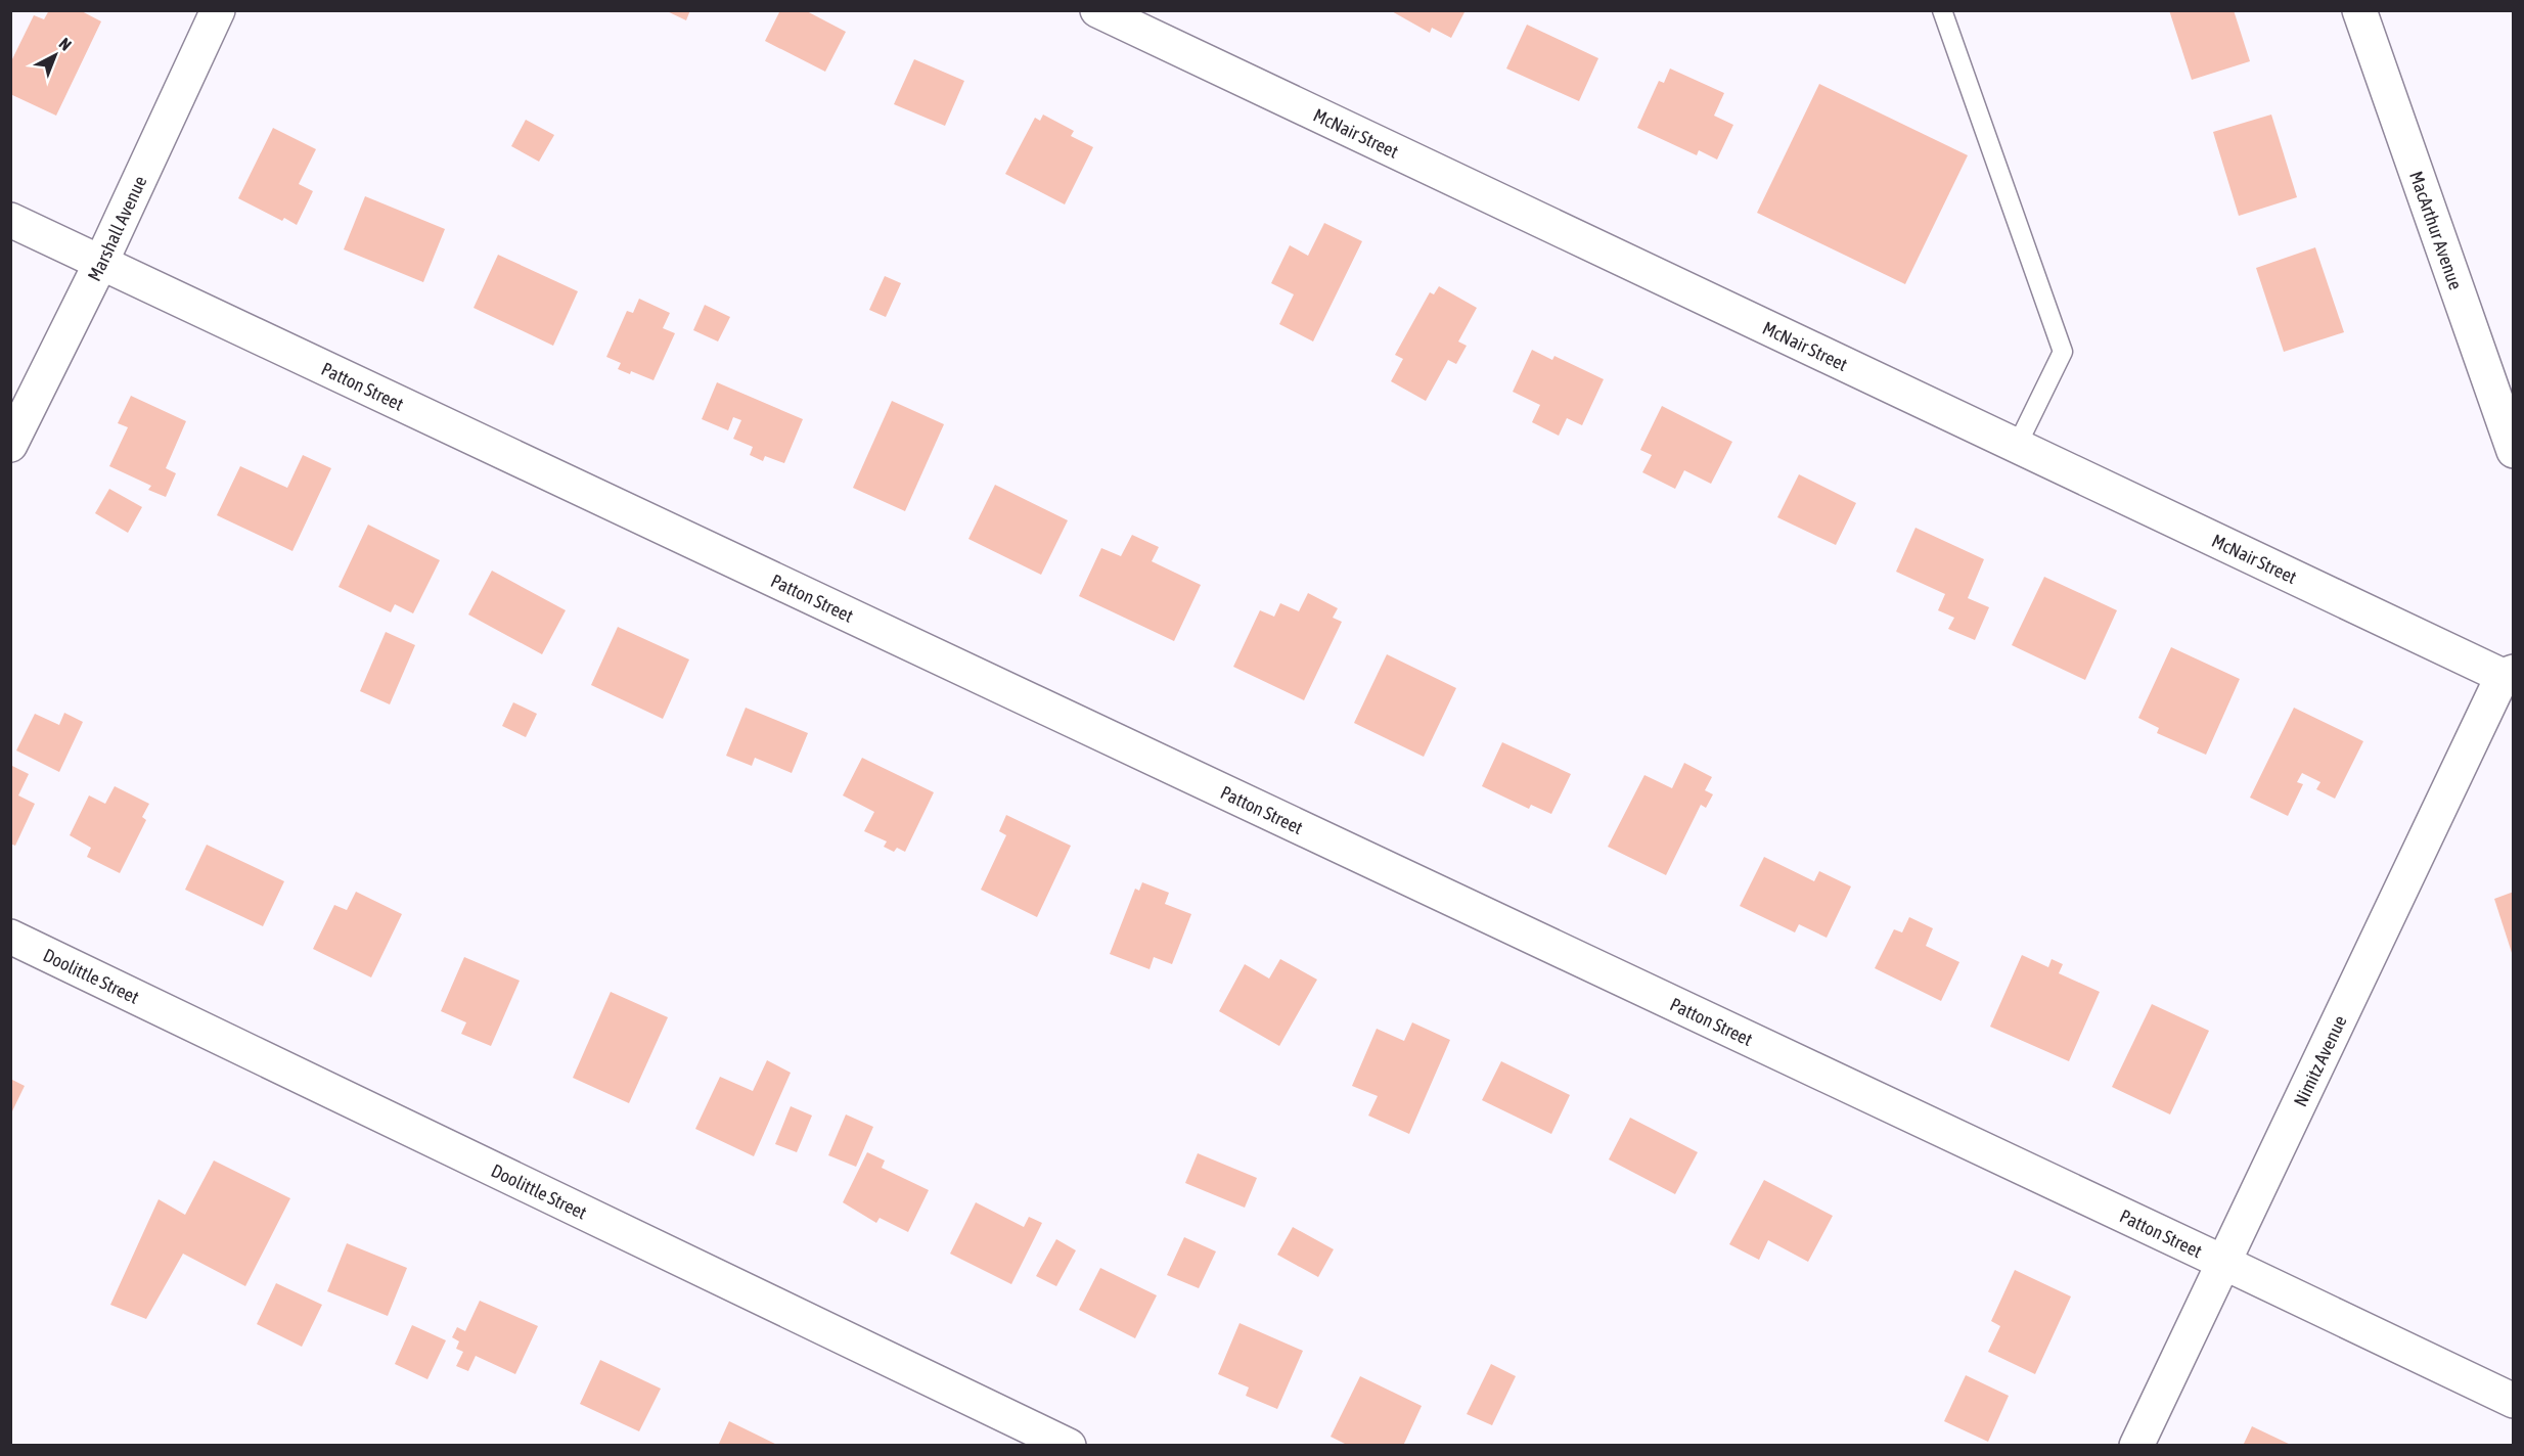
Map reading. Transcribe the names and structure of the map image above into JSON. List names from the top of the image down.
{
  "streets": {
    "street": [
      "McNair Street",
      "Marshall Avenue",
      "MacArthur Avenue",
      "Patton Street",
      "Doolittle Street",
      "Nimitz Avenue"
    ]
  },
  "crossings": [
    ["McNair Street", "Nimitz Avenue"],
    ["Marshall Avenue", "Patton Street"],
    ["Patton Street", "Nimitz Avenue"]
  ],
  "north": "top right"
}
